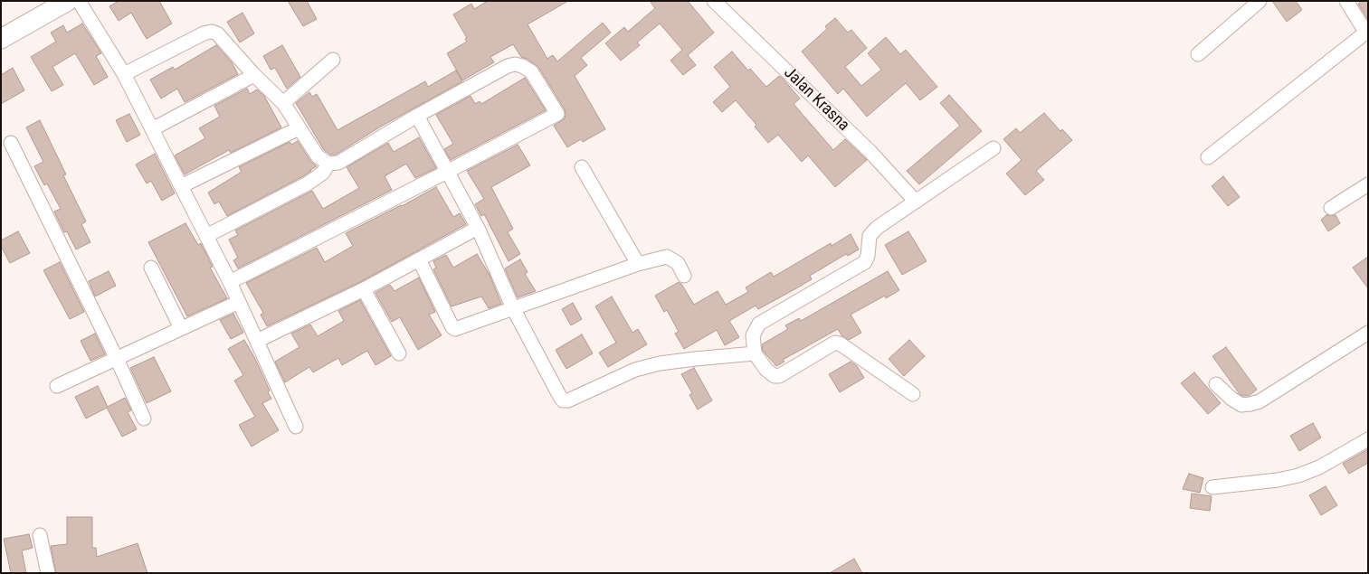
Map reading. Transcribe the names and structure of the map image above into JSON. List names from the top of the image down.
{
  "streets": {
    "street": ["Jalan Krasna"]
  }
}
